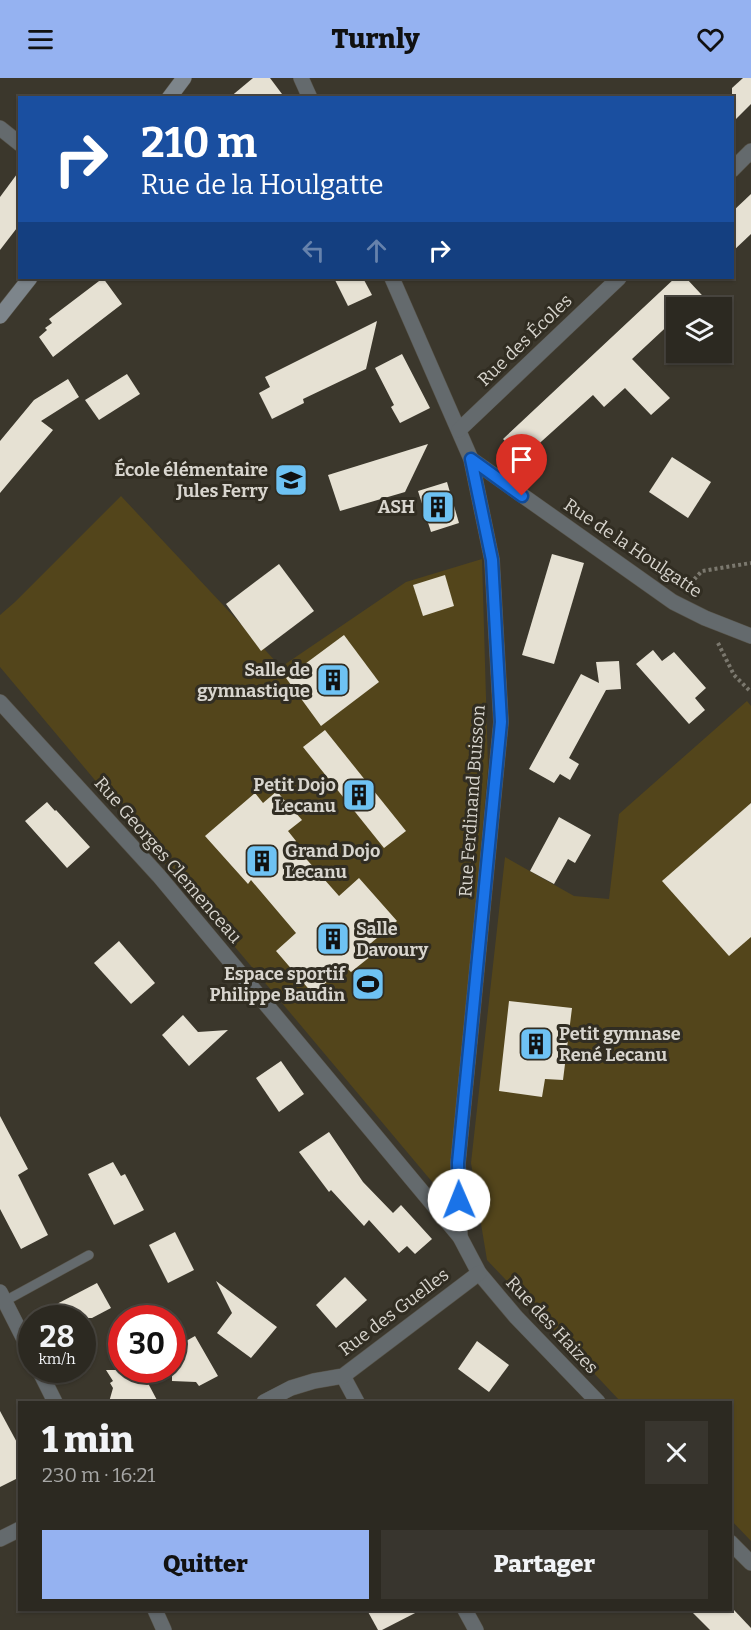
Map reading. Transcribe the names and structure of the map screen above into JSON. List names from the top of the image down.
{
  "streets": {
    "street": [
      "Rue des Écoles",
      "Rue de la Houlgatte",
      "Rue Ferdinand Buisson",
      "Rue Georges Clemenceau",
      "Rue des Guelles",
      "Rue des Haizes"
    ]
  },
  "crossings": [
    ["Rue des Écoles", "Rue Ferdinand Buisson"],
    ["Rue de la Houlgatte", "Rue Ferdinand Buisson"],
    ["Rue Ferdinand Buisson", "Rue Georges Clemenceau"],
    ["Rue Georges Clemenceau", "Rue des Guelles"],
    ["Rue Georges Clemenceau", "Rue des Haizes"],
    ["Rue des Guelles", "Rue des Haizes"]
  ],
  "places": {
    "school or university": ["École élémentaire Jules Ferry"],
    "building": [
      "ASH",
      "Salle de gymnastique",
      "Petit Dojo Lecanu",
      "Grand Dojo Lecanu",
      "Salle Davoury",
      "Petit gymnase René Lecanu"
    ],
    "sports": ["Espace sportif Philippe Baudin"]
  },
  "page": {
    "header": "Turnly",
    "turn": ["210 m", "Rue de la Houlgatte"],
    "speed": "28 km/h",
    "limit": "30",
    "heading": ["1 min", "230 m · 16:21"],
    "buttons": ["Quitter", "Partager"]
  }
}
